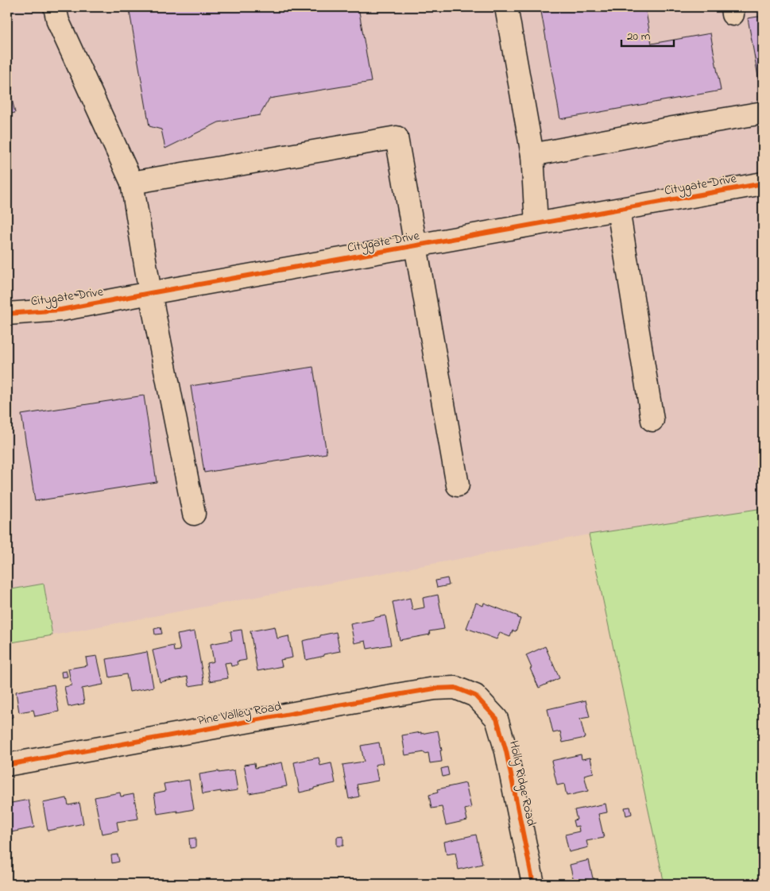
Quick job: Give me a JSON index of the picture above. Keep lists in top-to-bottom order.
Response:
{
  "streets": {
    "street": ["Citygate Drive", "Pine Valley Road", "Holly Ridge Road"]
  },
  "crossings": [
    ["Pine Valley Road", "Holly Ridge Road"]
  ],
  "scale_bar": "20 m"
}
